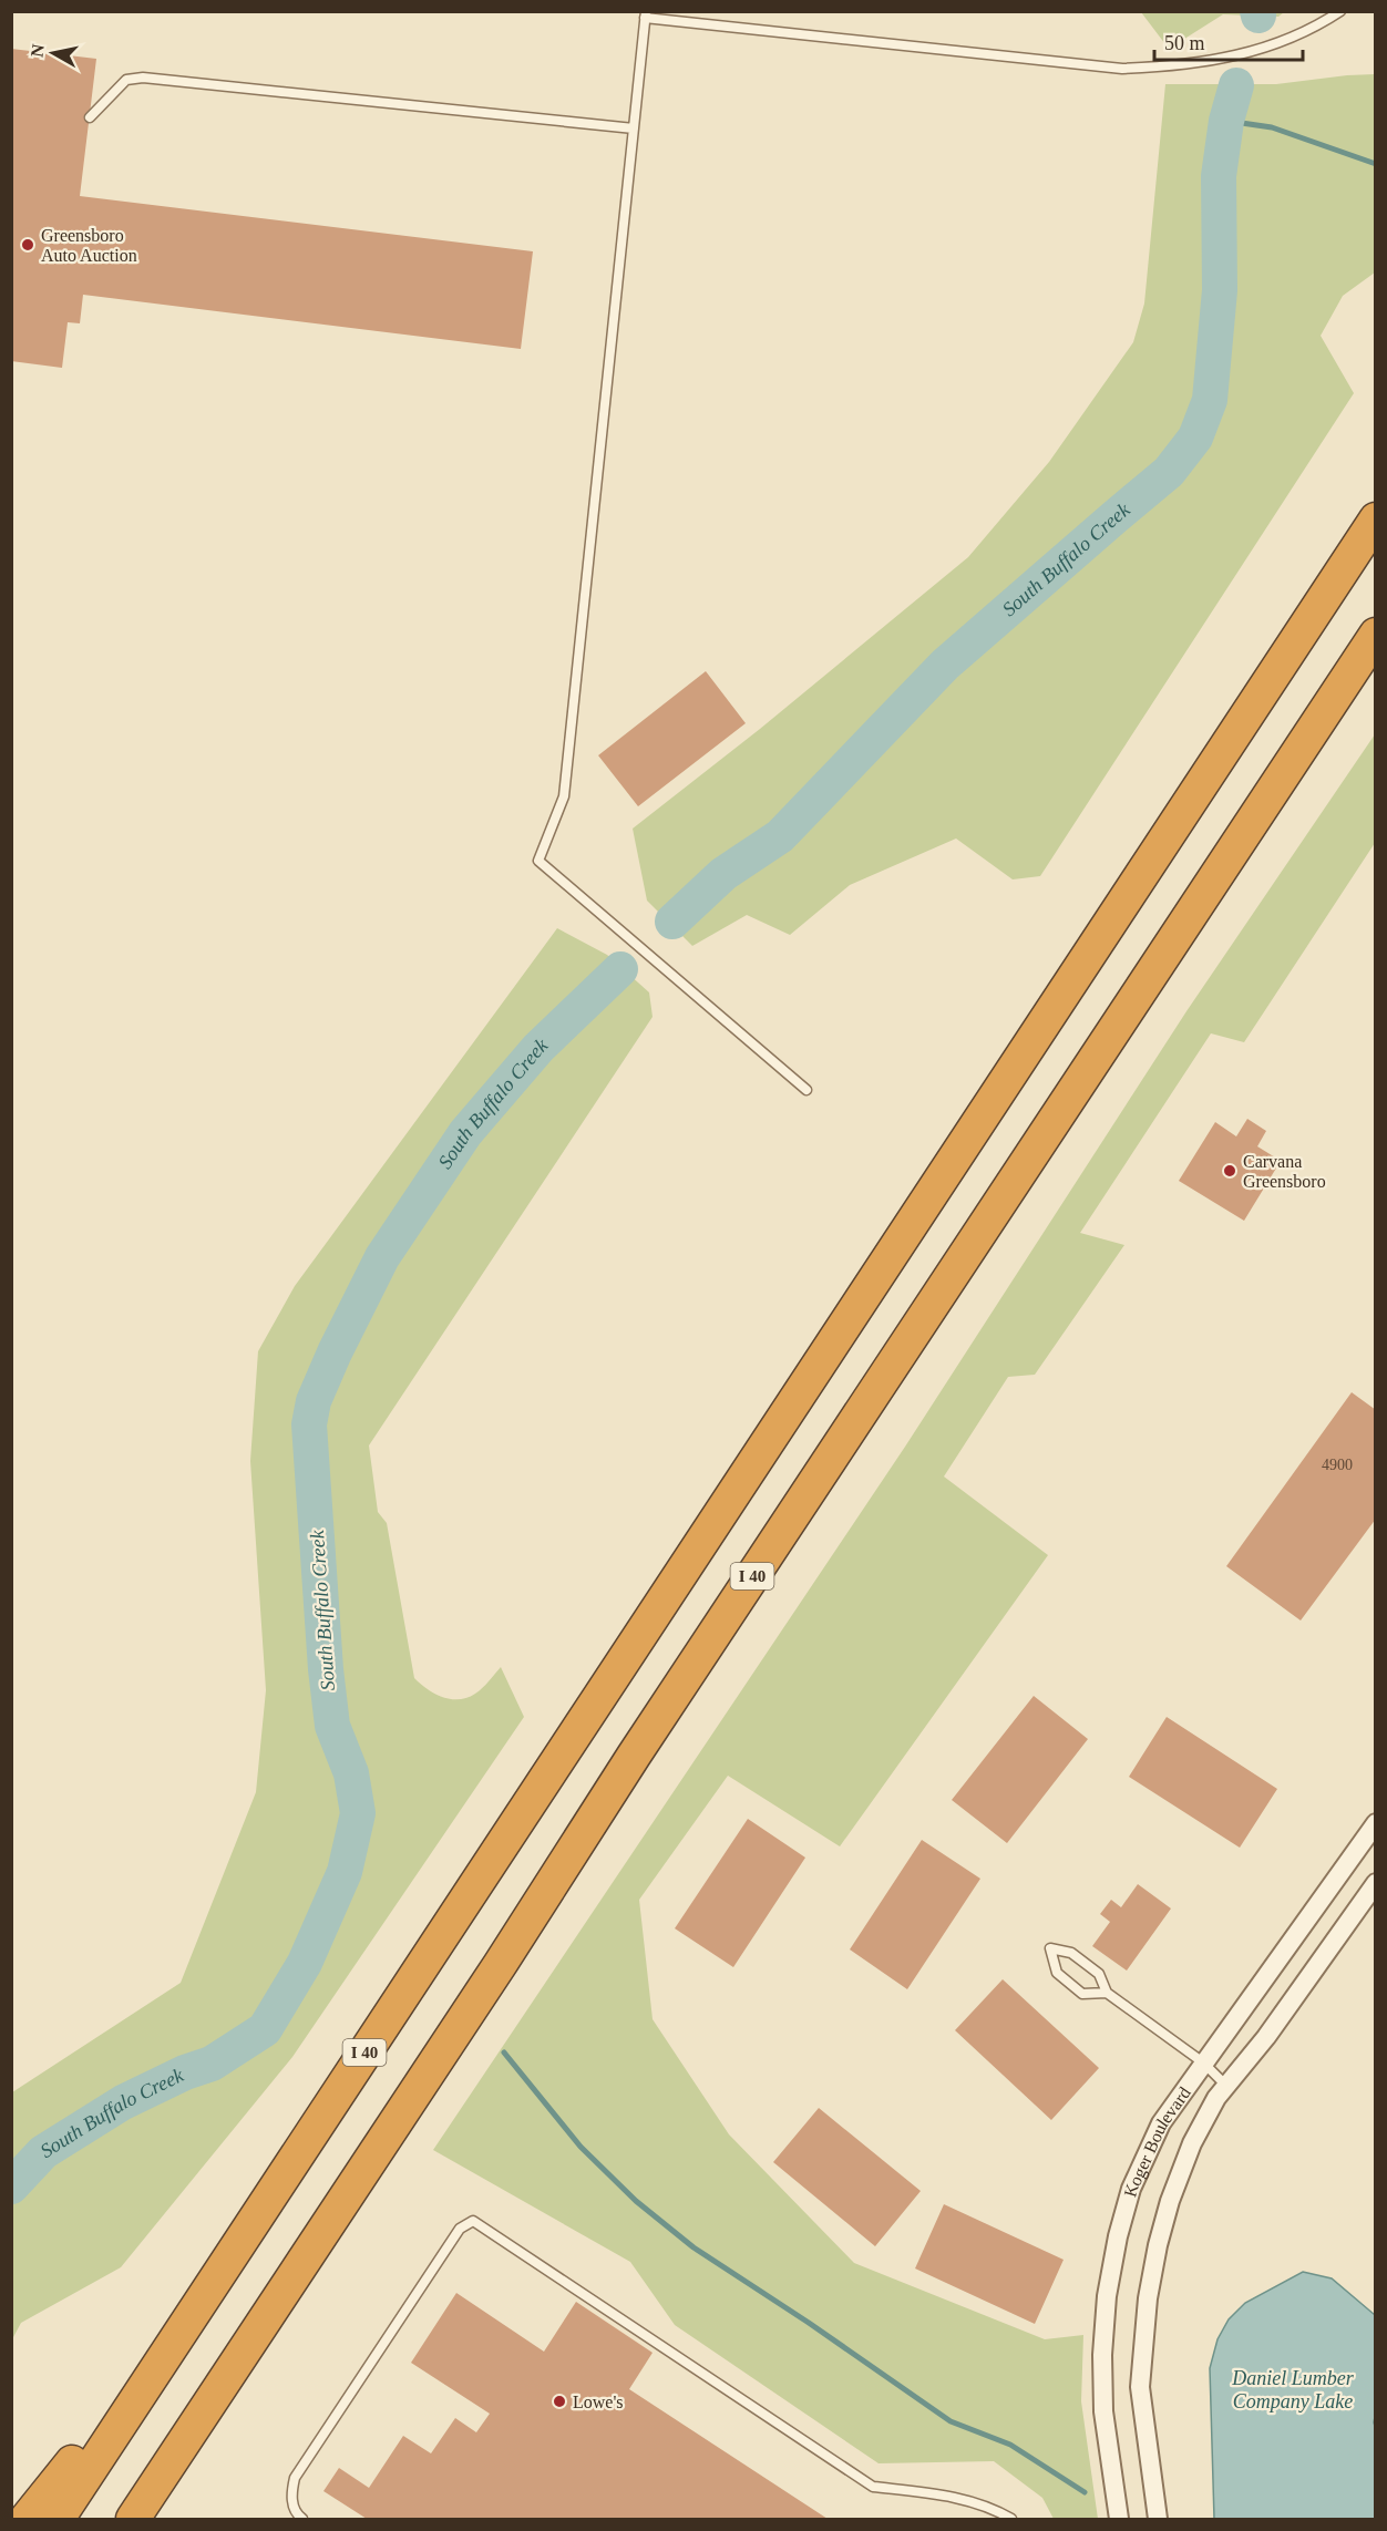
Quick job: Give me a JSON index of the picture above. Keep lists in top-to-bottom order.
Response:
{
  "streets": {
    "highway": ["I 40"],
    "street": ["Koger Boulevard"]
  },
  "water": ["South Buffalo Creek", "Daniel Lumber Company Lake"],
  "places": ["Greensboro Auto Auction", "Carvana Greensboro", "Lowe's"],
  "house_numbers": ["4900"],
  "scale_bar": "50 m",
  "north": "left"
}
